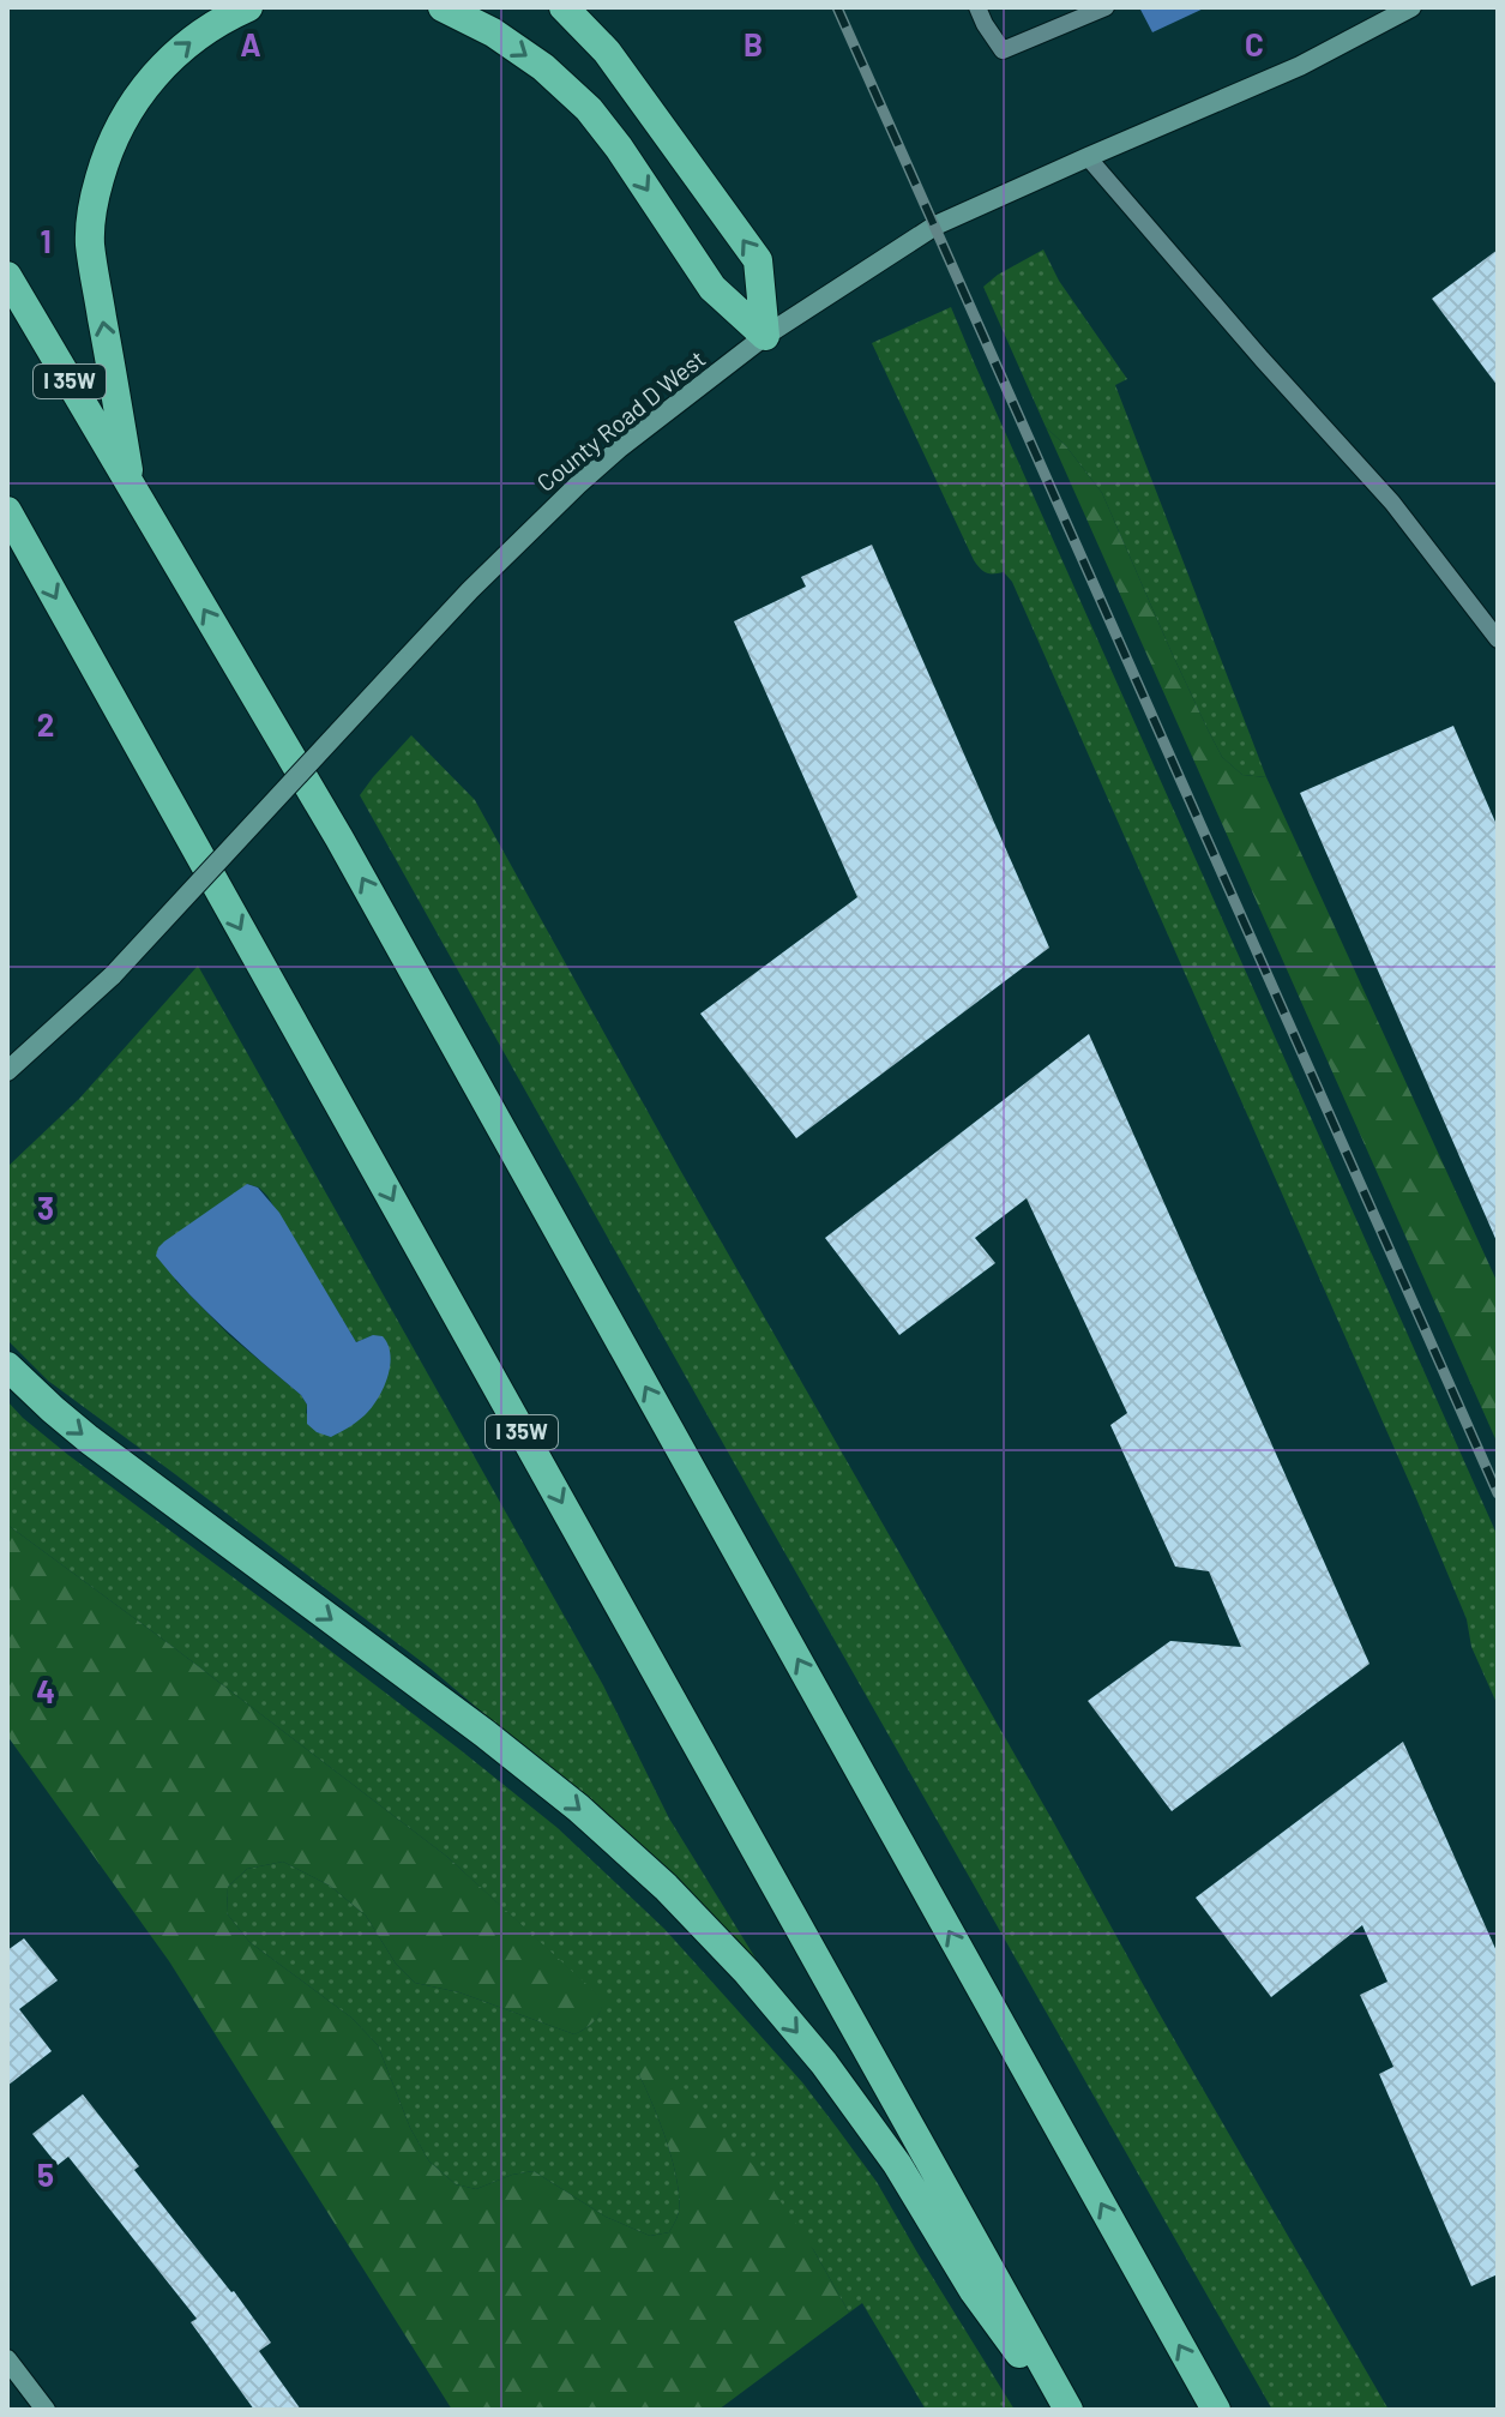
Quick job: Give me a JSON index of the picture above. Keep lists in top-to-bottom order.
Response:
{
  "streets": {
    "highway": ["I 35W"],
    "main road": ["County Road D West"]
  },
  "grid": {
    "columns": ["A", "B", "C"],
    "rows": [
      "1",
      "2",
      "3",
      "4",
      "5"
    ]
  }
}
